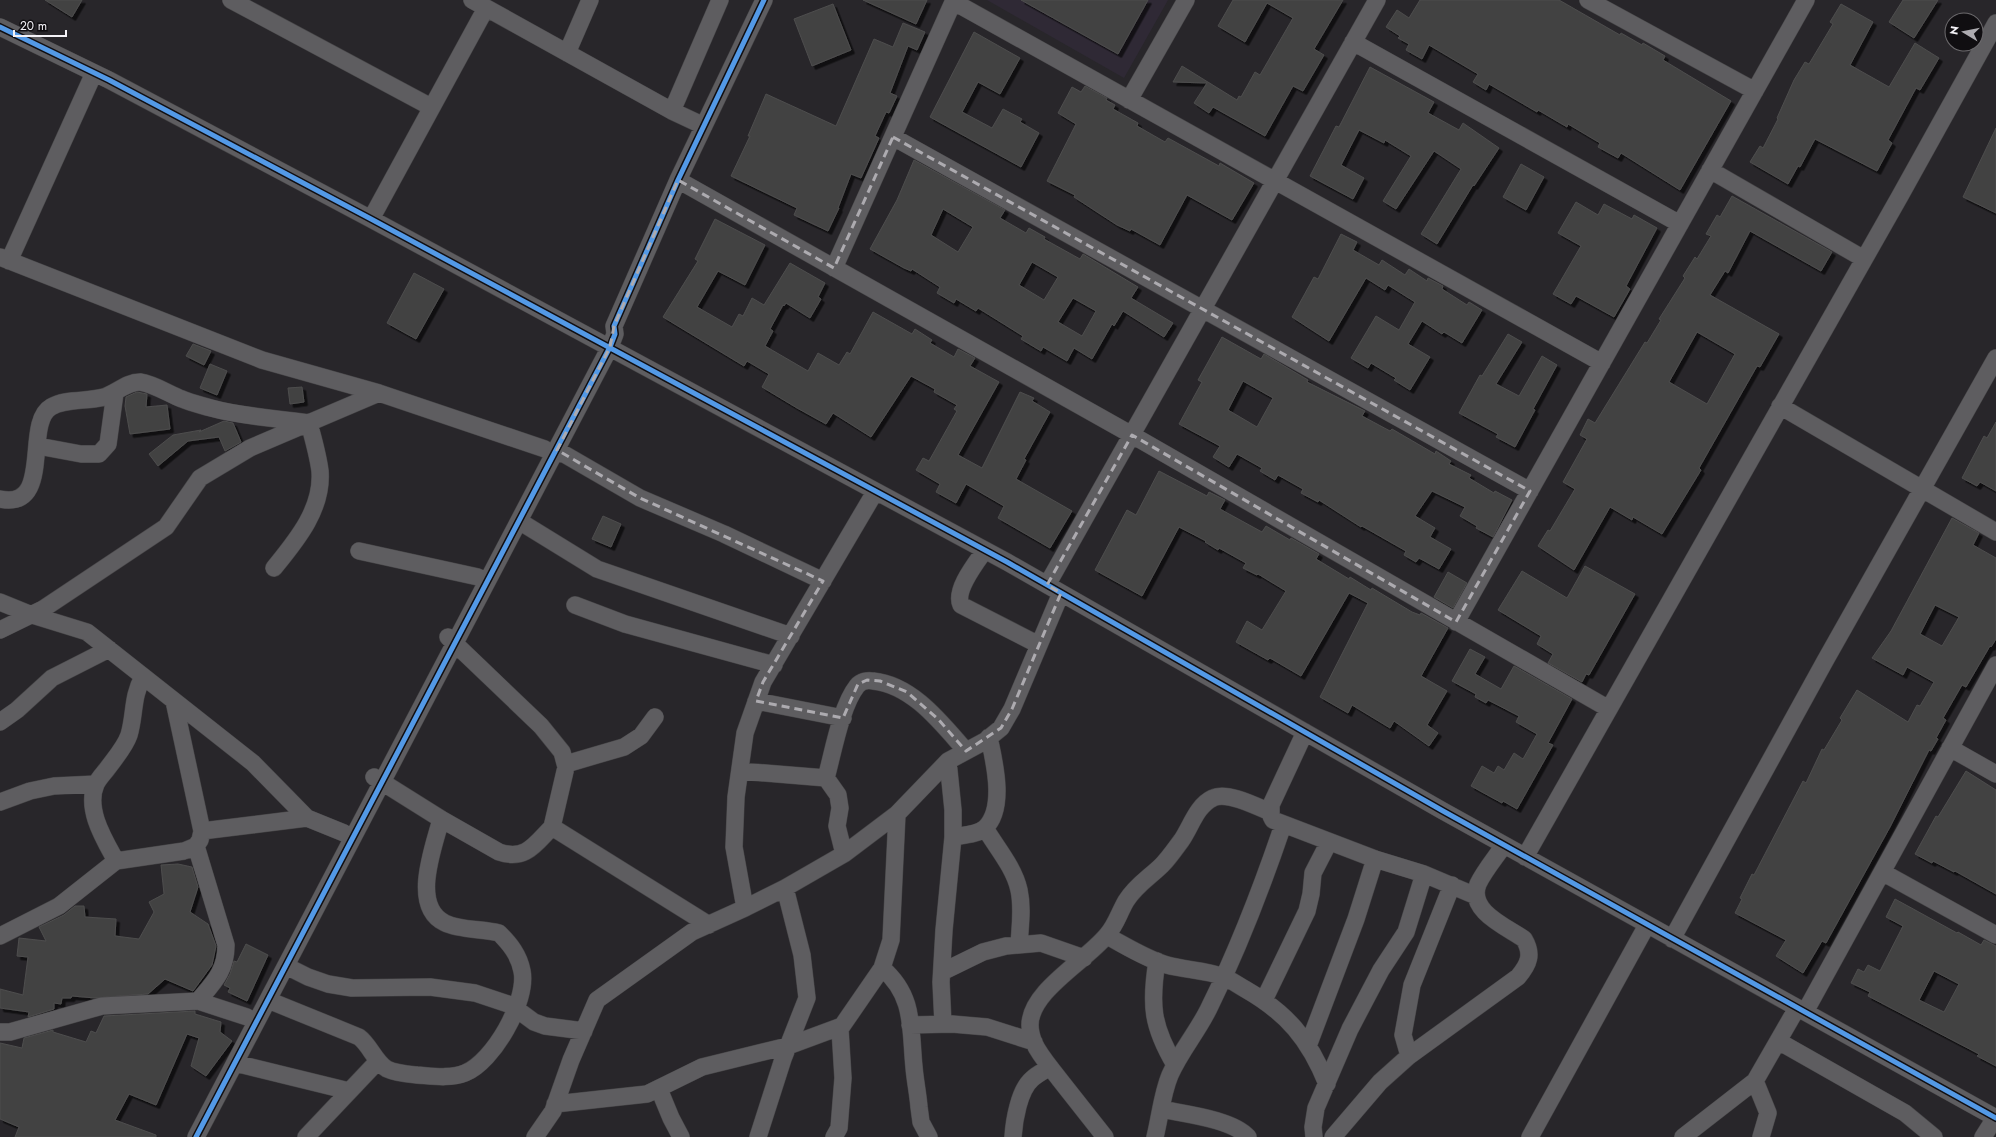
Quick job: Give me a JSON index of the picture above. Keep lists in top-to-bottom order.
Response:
{
  "scale_bar": "20 m",
  "north": "left"
}
